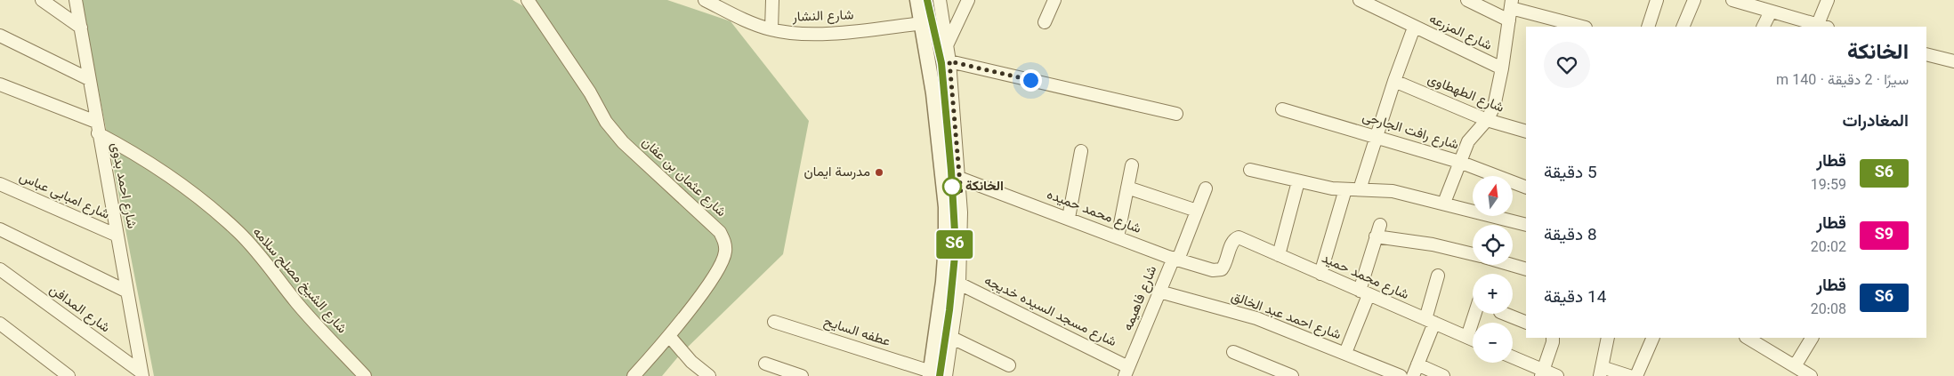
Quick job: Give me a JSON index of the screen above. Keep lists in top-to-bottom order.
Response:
{
  "streets": {
    "street": [
      "شارع النشار",
      "شارع المزرعه",
      "شارع الطهطاوى",
      "شارع رافت الجارحى",
      "شارع عثمان بن عفان",
      "شارع احمد بدوى",
      "شارع امبابى عباس",
      "شارع محمد حميده",
      "شارع محمد حميد",
      "شارع الشيخ مصلح سلامه",
      "شارع فاهيمه",
      "شارع المدافن",
      "شارع مسجد السيده خديجه",
      "شارع احمد عبد الخالق",
      "عطفه السايح"
    ]
  },
  "crossings": [
    ["شارع احمد بدوى", "شارع امبابى عباس"],
    ["شارع احمد بدوى", "شارع الشيخ مصلح سلامه"],
    ["شارع احمد بدوى", "شارع المدافن"],
    ["شارع محمد حميده", "شارع محمد حميد"],
    ["شارع محمد حميده", "شارع فاهيمه"],
    ["شارع فاهيمه", "شارع مسجد السيده خديجه"],
    ["شارع فاهيمه", "شارع احمد عبد الخالق"]
  ],
  "places": ["مدرسة ايمان", "الخانكة"],
  "north": "top",
  "page": {
    "on_map": "S6",
    "heading": [
      ["الخانكة", "سيرًا · 2 دقيقة · 140 m"],
      "المغادرات"
    ],
    "list": [
      {
        "mark": "S6",
        "name": "قطار",
        "note": "19:59",
        "value": "5 دقيقة"
      },
      {
        "mark": "S9",
        "name": "قطار",
        "note": "20:02",
        "value": "8 دقيقة"
      },
      {
        "mark": "S6",
        "name": "قطار",
        "note": "20:08",
        "value": "14 دقيقة"
      }
    ],
    "map_buttons": ["+", "−"]
  }
}
